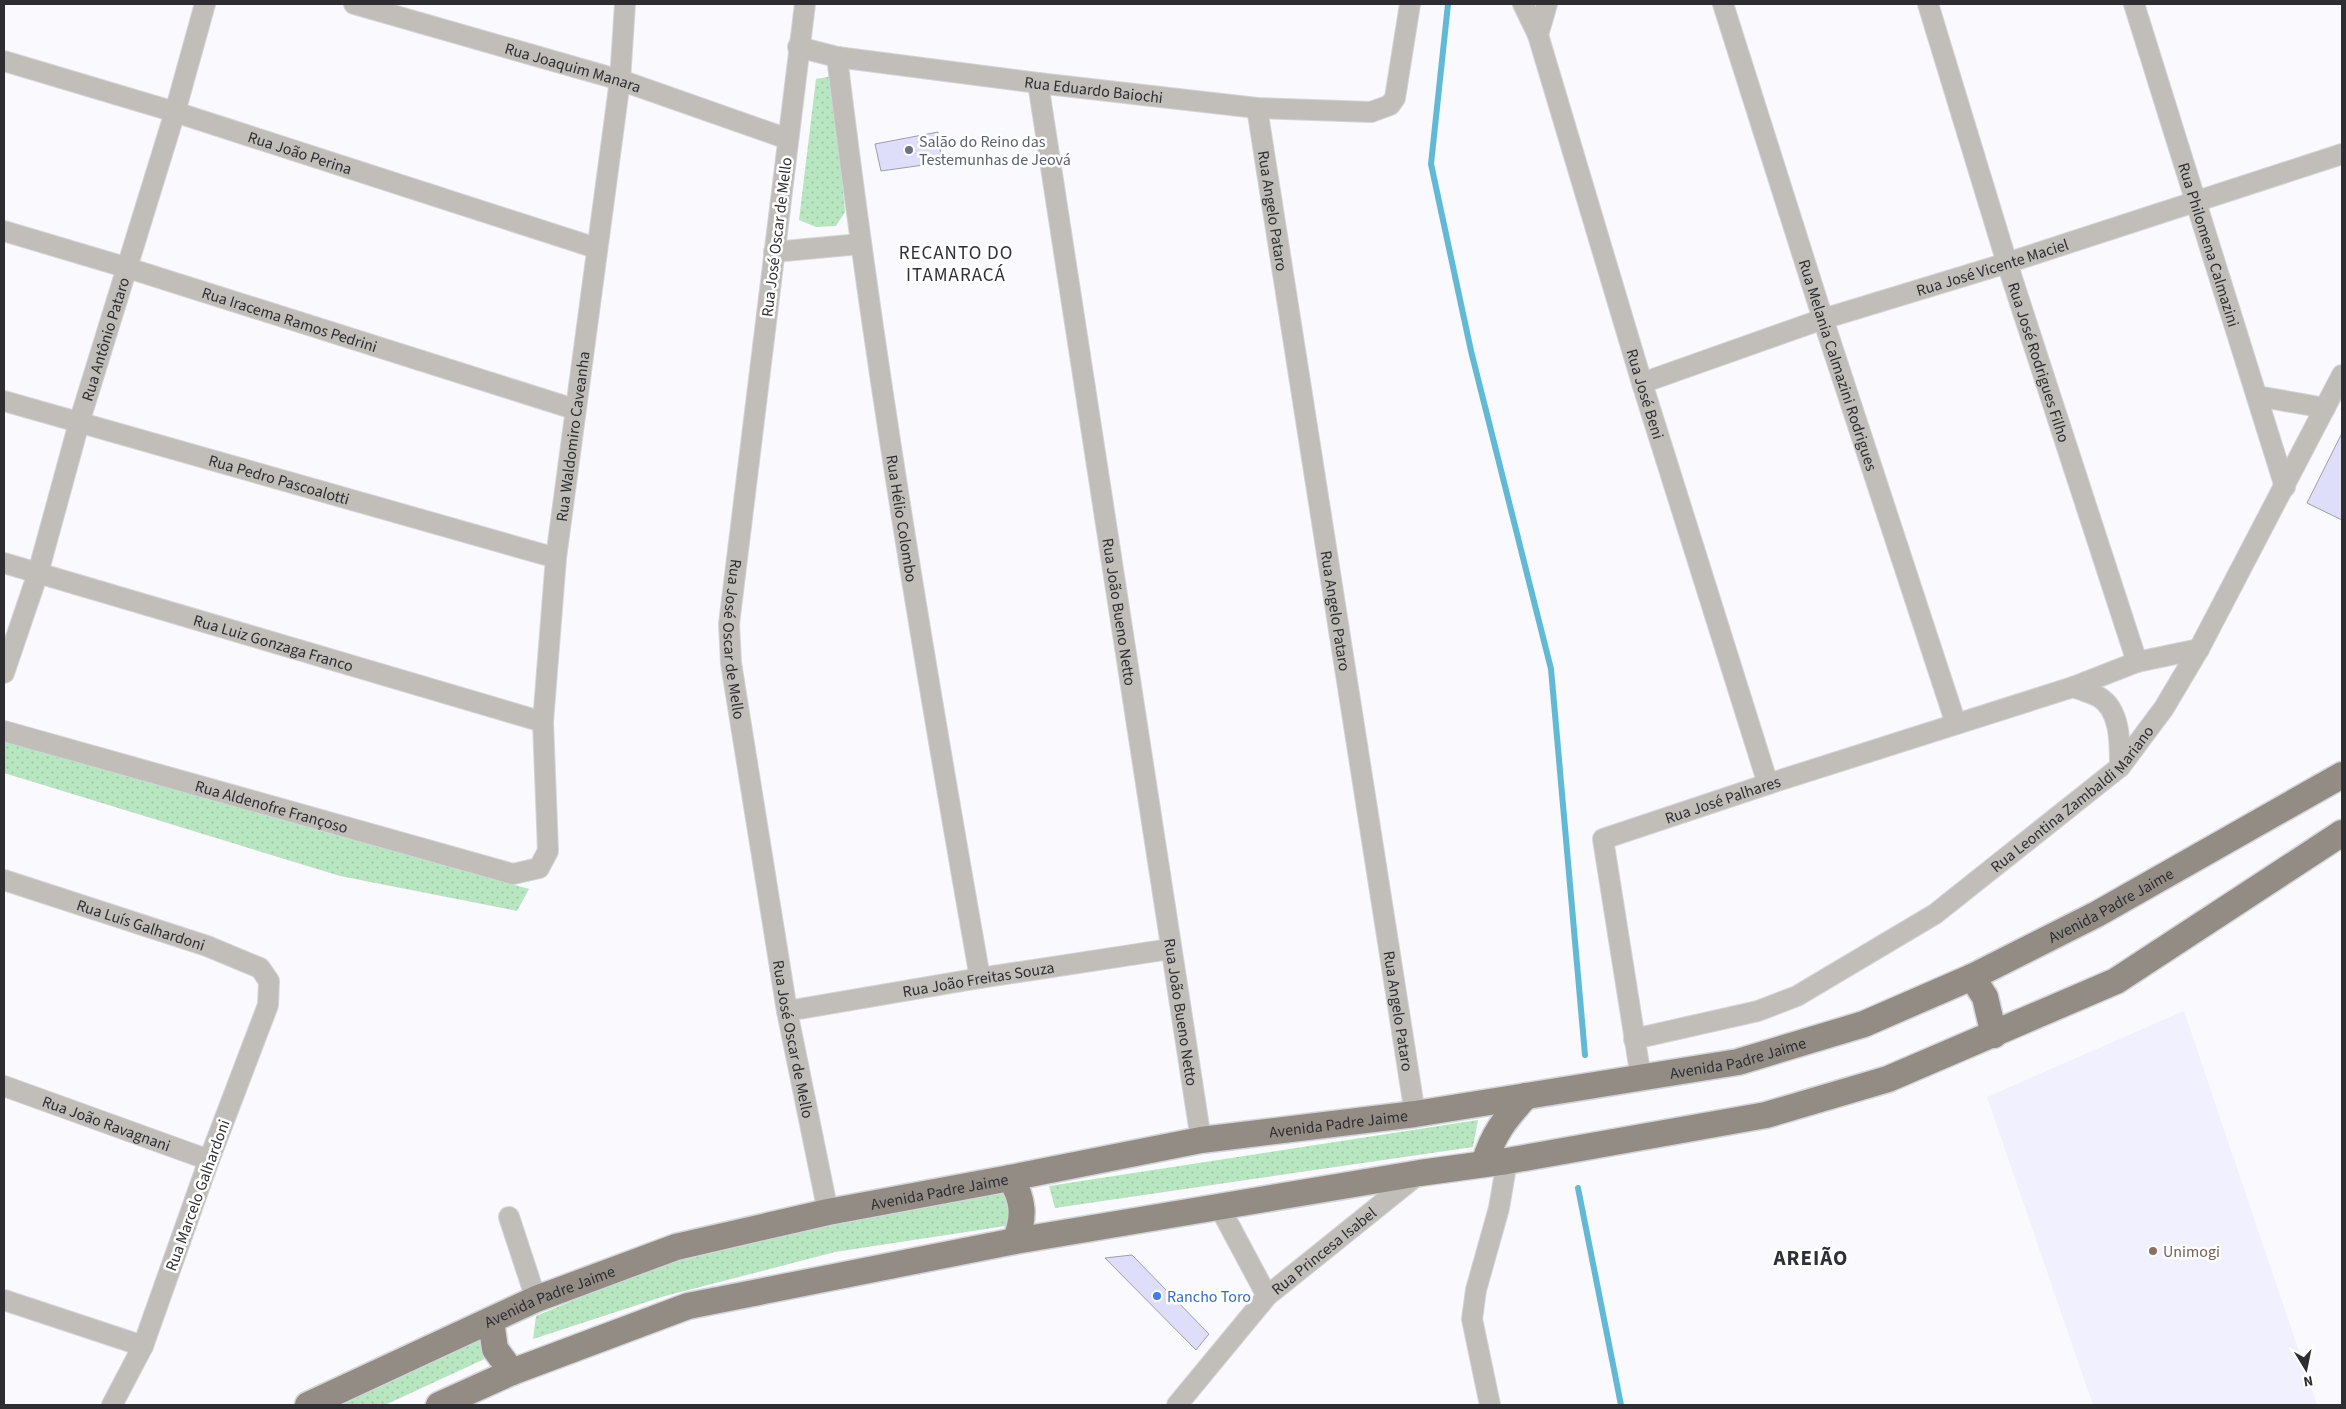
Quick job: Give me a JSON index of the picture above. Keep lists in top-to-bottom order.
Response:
{
  "streets": {
    "main road": ["Avenida Padre Jaime"],
    "street": [
      "Rua Joaquim Manara",
      "Rua Eduardo Baiochi",
      "Rua João Perina",
      "Rua Angelo Pataro",
      "Rua José Oscar de Mello",
      "Rua Philomena Calmazini",
      "Rua José Vicente Maciel",
      "Rua Iracema Ramos Pedrini",
      "Rua Antônio Pataro",
      "Rua José Rodrigues Filho",
      "Rua Melania Calmazini Rodrigues",
      "Rua José Beni",
      "Rua Waldomiro Caveanha",
      "Rua Pedro Pascoalotti",
      "Rua Hélio Colombo",
      "Rua João Bueno Netto",
      "Rua Luiz Gonzaga Franco",
      "Rua Leontina Zambaldi Mariano",
      "Rua José Palhares",
      "Rua Aldenofre Françoso",
      "Rua Luís Galhardoni",
      "Rua João Freitas Souza",
      "Rua João Ravagnani",
      "Rua Marcelo Galhardoni",
      "Rua Princesa Isabel"
    ]
  },
  "crossings": [
    ["Rua Joaquim Manara", "Rua José Oscar de Mello"],
    ["Rua Joaquim Manara", "Rua Waldomiro Caveanha"],
    ["Rua Eduardo Baiochi", "Rua Angelo Pataro"],
    ["Rua Eduardo Baiochi", "Rua José Oscar de Mello"],
    ["Rua Eduardo Baiochi", "Rua Hélio Colombo"],
    ["Rua Eduardo Baiochi", "Rua João Bueno Netto"],
    ["Rua João Perina", "Rua Antônio Pataro"],
    ["Rua João Perina", "Rua Waldomiro Caveanha"],
    ["Rua Angelo Pataro", "Avenida Padre Jaime"],
    ["Rua José Oscar de Mello", "Avenida Padre Jaime"],
    ["Rua José Oscar de Mello", "Rua João Freitas Souza"],
    ["Rua Philomena Calmazini", "Rua José Vicente Maciel"],
    ["Rua Philomena Calmazini", "Rua Leontina Zambaldi Mariano"],
    ["Rua José Vicente Maciel", "Rua José Rodrigues Filho"],
    ["Rua José Vicente Maciel", "Rua Melania Calmazini Rodrigues"],
    ["Rua José Vicente Maciel", "Rua José Beni"],
    ["Rua Iracema Ramos Pedrini", "Rua Antônio Pataro"],
    ["Rua Iracema Ramos Pedrini", "Rua Waldomiro Caveanha"],
    ["Rua Antônio Pataro", "Rua Pedro Pascoalotti"],
    ["Rua Antônio Pataro", "Rua Luiz Gonzaga Franco"],
    ["Rua José Rodrigues Filho", "Rua José Palhares"],
    ["Rua Melania Calmazini Rodrigues", "Rua José Palhares"],
    ["Rua José Beni", "Rua José Palhares"],
    ["Rua Waldomiro Caveanha", "Rua Pedro Pascoalotti"],
    ["Rua Waldomiro Caveanha", "Rua Luiz Gonzaga Franco"],
    ["Rua Waldomiro Caveanha", "Rua Aldenofre Françoso"],
    ["Rua Hélio Colombo", "Rua João Freitas Souza"],
    ["Rua João Bueno Netto", "Avenida Padre Jaime"],
    ["Rua João Bueno Netto", "Rua João Freitas Souza"],
    ["Rua Leontina Zambaldi Mariano", "Rua José Palhares"],
    ["Rua José Palhares", "Avenida Padre Jaime"],
    ["Rua Luís Galhardoni", "Rua Marcelo Galhardoni"],
    ["Rua João Ravagnani", "Rua Marcelo Galhardoni"]
  ],
  "districts": ["RECANTO DO ITAMARACÁ", "AREIÃO"],
  "places": ["Salão do Reino das Testemunhas de Jeová", "Unimogi", "Rancho Toro"],
  "north": "bottom"
}
